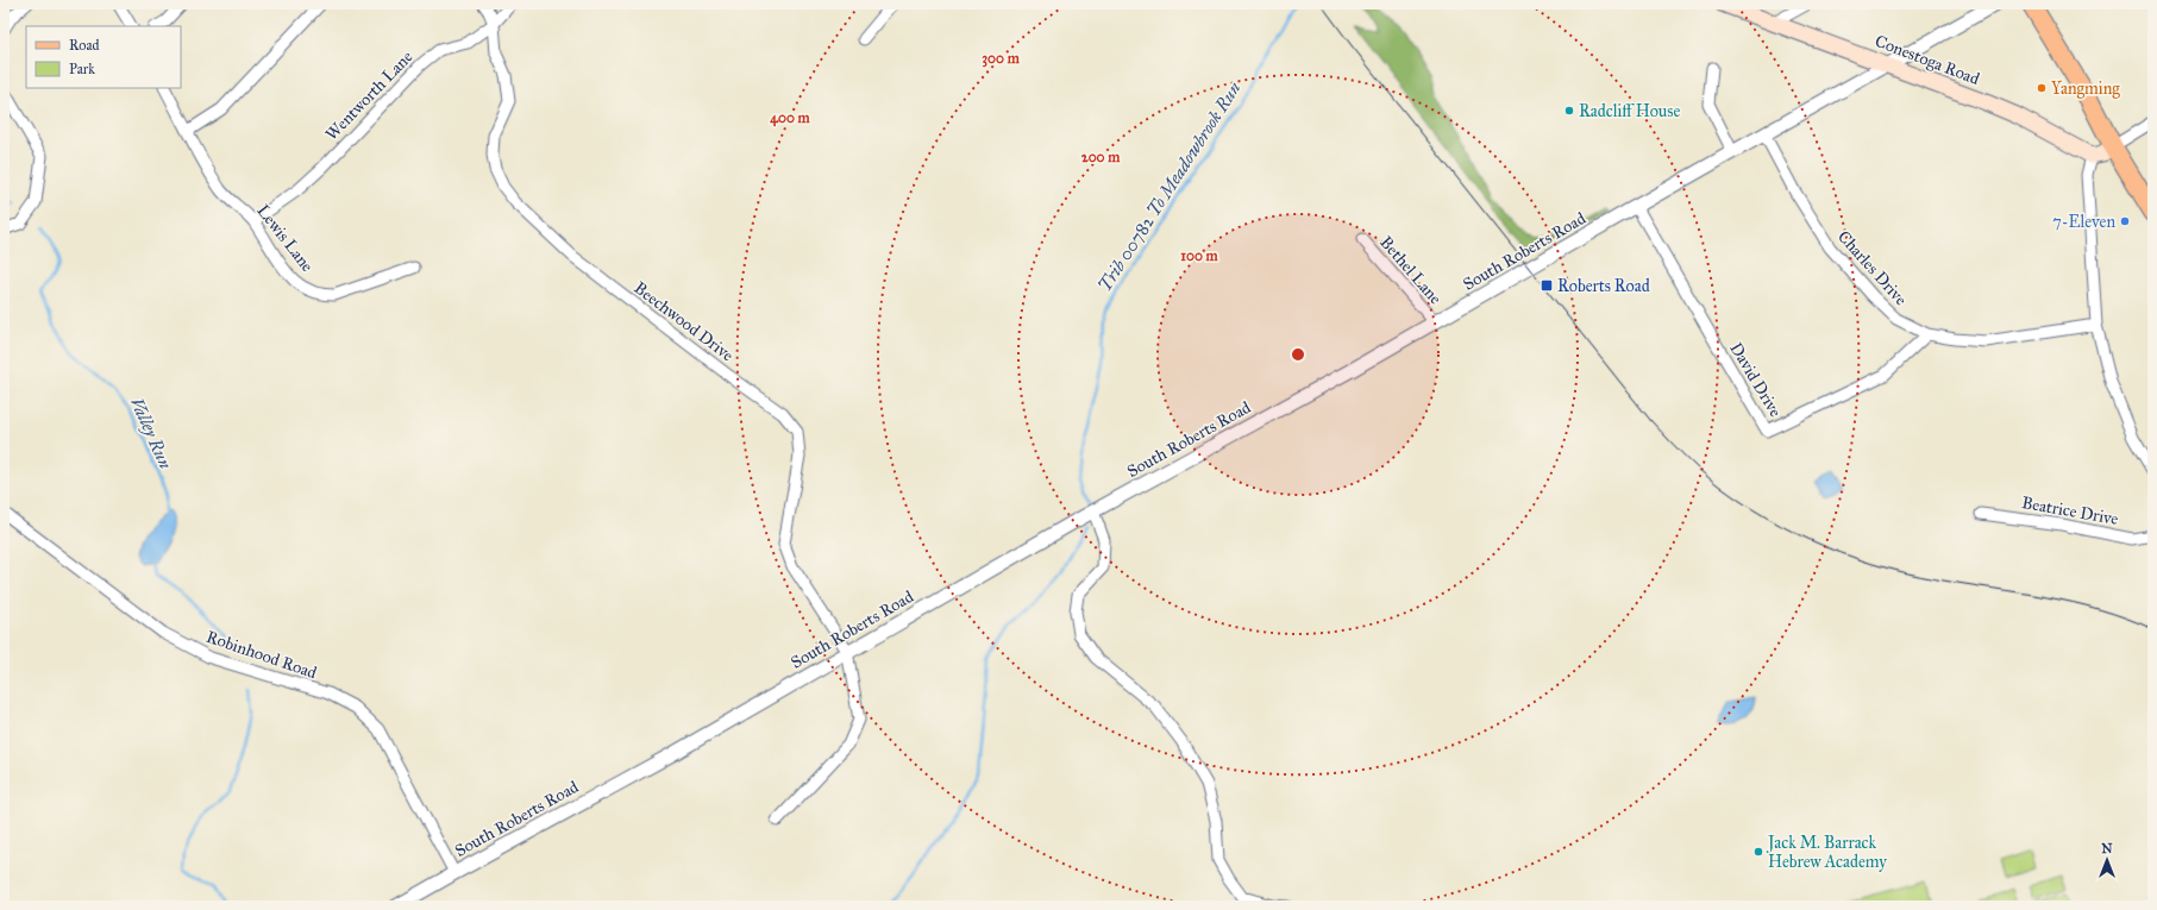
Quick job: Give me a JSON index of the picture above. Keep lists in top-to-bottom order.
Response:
{
  "streets": {
    "main road": ["Conestoga Road"],
    "street": [
      "Wentworth Lane",
      "Lewis Lane",
      "South Roberts Road",
      "Charles Drive",
      "Bethel Lane",
      "Beechwood Drive",
      "David Drive",
      "Beatrice Drive",
      "Robinhood Road"
    ]
  },
  "crossings": [
    ["Conestoga Road", "South Roberts Road"],
    ["Wentworth Lane", "Lewis Lane"],
    ["Wentworth Lane", "Beechwood Drive"],
    ["South Roberts Road", "Charles Drive"],
    ["South Roberts Road", "Bethel Lane"],
    ["South Roberts Road", "Beechwood Drive"],
    ["South Roberts Road", "David Drive"],
    ["South Roberts Road", "Robinhood Road"],
    ["Charles Drive", "David Drive"]
  ],
  "water": ["Trib 00782 To Meadowbrook Run", "Valley Run"],
  "places": {
    "other": [
      "Yangming",
      "Radcliff House",
      "7-Eleven",
      "Jack M. Barrack Hebrew Academy"
    ],
    "transit": ["Roberts Road"]
  },
  "legend": ["Road", "Park"],
  "north": "top",
  "rings": [
    "300 m",
    "400 m",
    "200 m",
    "100 m"
  ]
}
